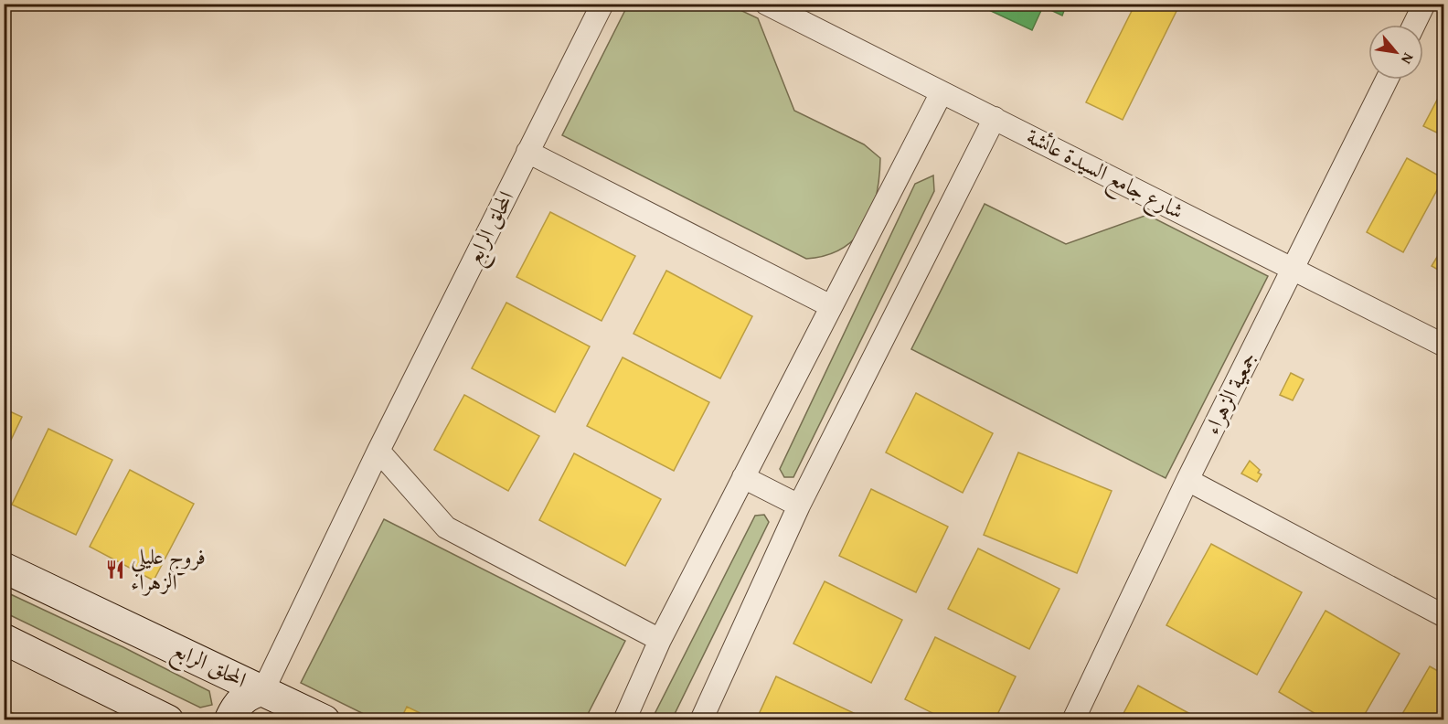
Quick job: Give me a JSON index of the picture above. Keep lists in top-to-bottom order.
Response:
{
  "streets": {
    "street": ["شارع جامع السيدة عائشة", "المحلق الرابع", "جمعية الزهراء"]
  },
  "crossings": [
    ["شارع جامع السيدة عائشة", "جمعية الزهراء"]
  ],
  "places": {
    "restaurant": ["فروج عليلي الزهراء"]
  },
  "north": "bottom right"
}
